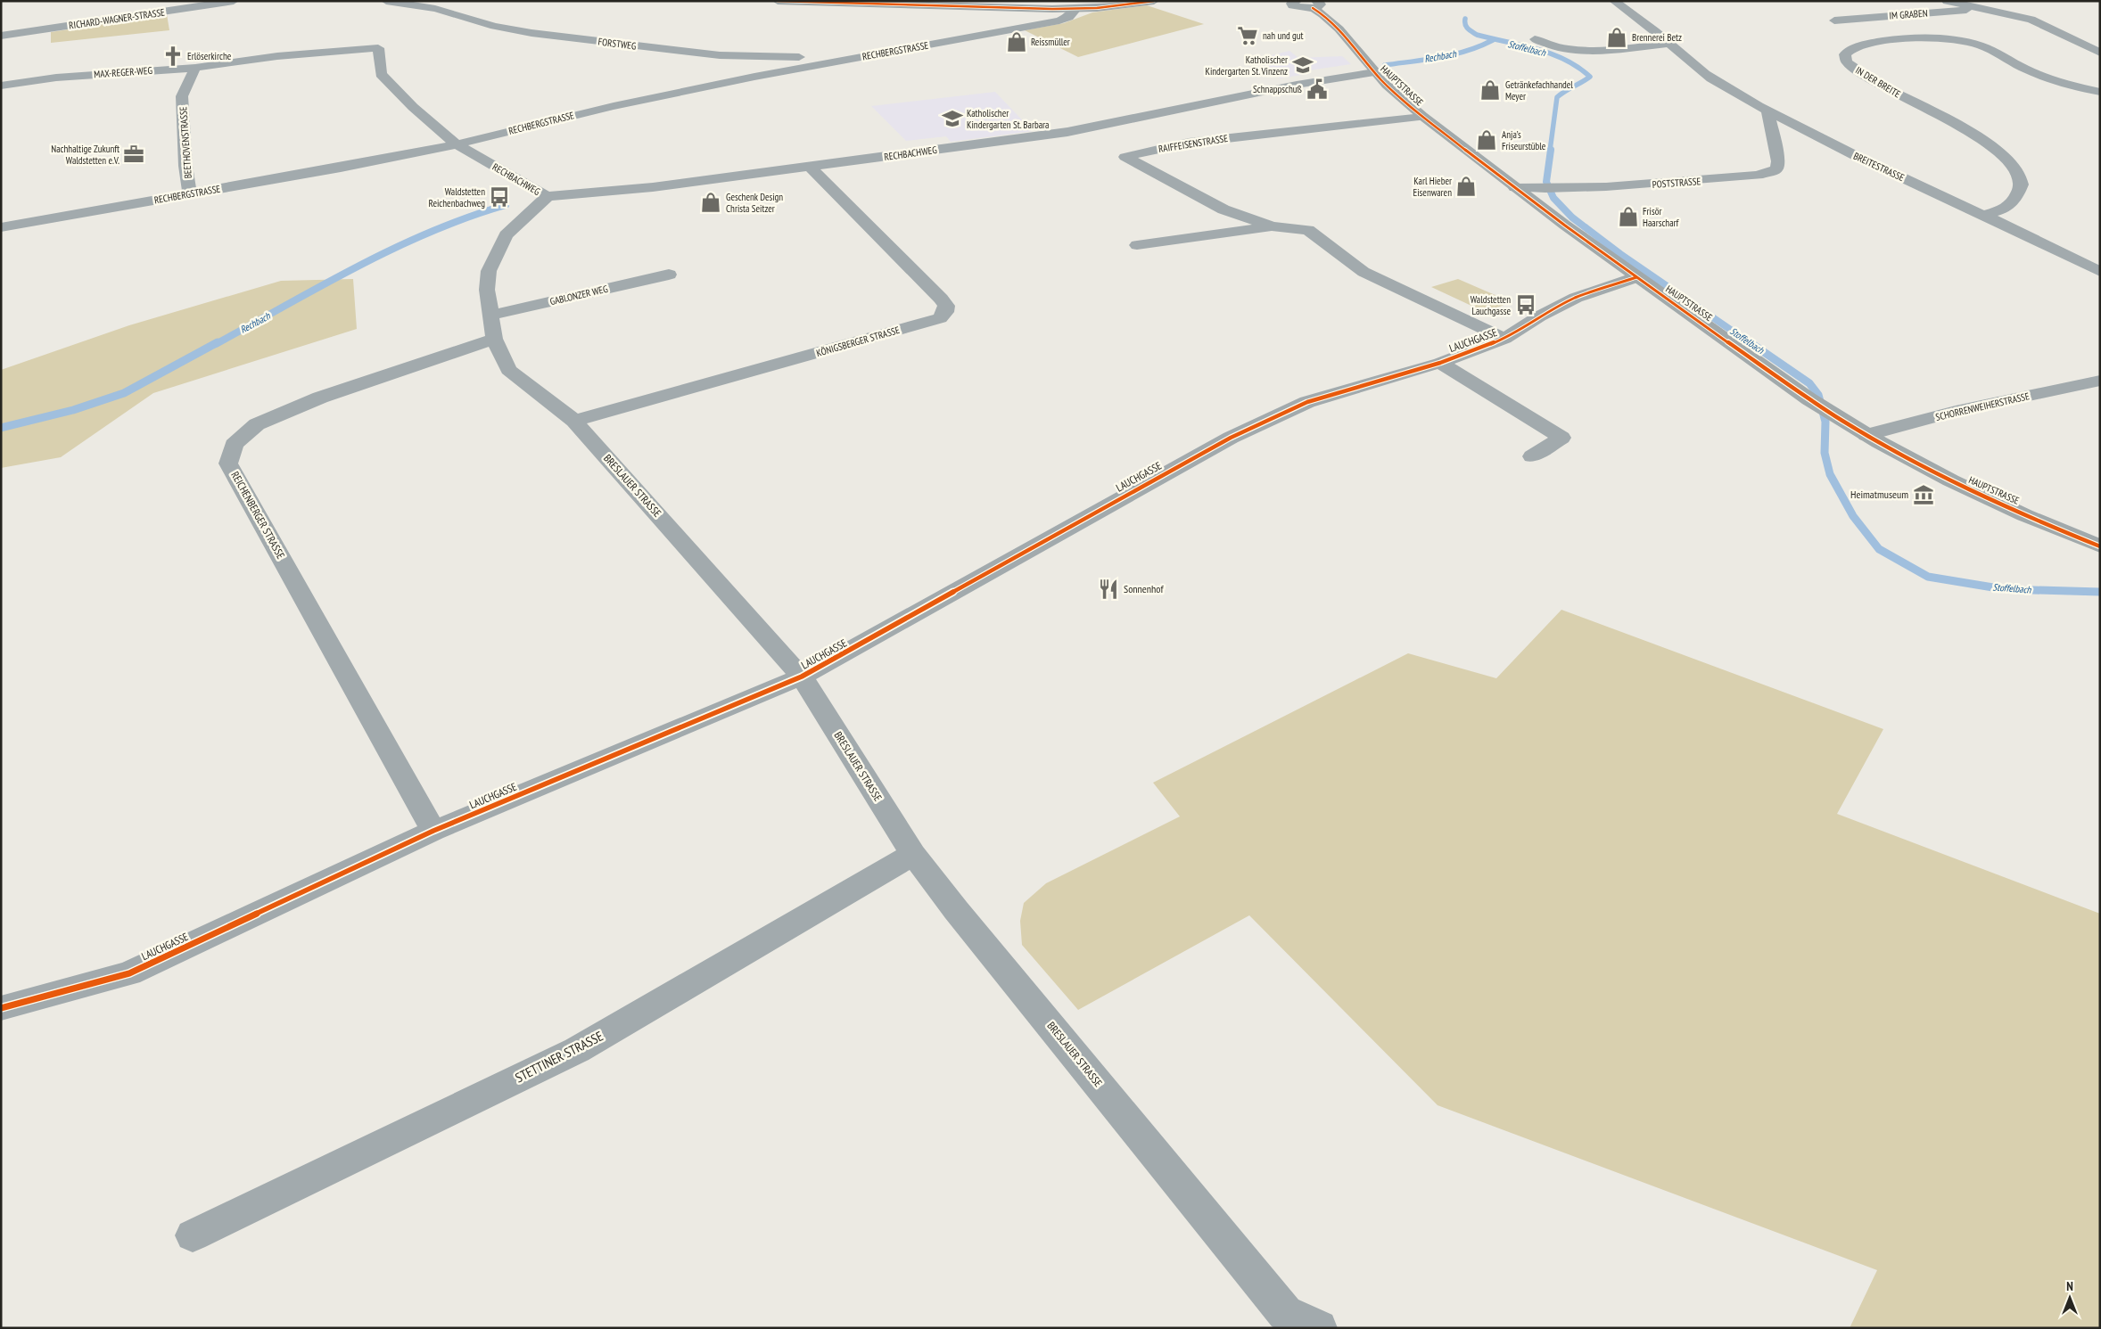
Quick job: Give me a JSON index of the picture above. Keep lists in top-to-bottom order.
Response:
{
  "streets": {
    "street": [
      "IM GRABEN",
      "RICHARD-WAGNER-STRASSE",
      "FORSTWEG",
      "RECHBERGSTRASSE",
      "MAX-REGER-WEG",
      "IN DER BREITE",
      "HAUPTSTRASSE",
      "BEETHOVENSTRASSE",
      "RAIFFEISENSTRASSE",
      "RECHBACHWEG",
      "BREITESTRASSE",
      "POSTSTRASSE",
      "GABLONZER WEG",
      "LAUCHGASSE",
      "KÖNIGSBERGER STRASSE",
      "SCHORRENWEIHERSTRASSE",
      "BRESLAUER STRASSE",
      "REICHENBERGER STRASSE",
      "STETTINER STRASSE"
    ]
  },
  "crossings": [
    ["FORSTWEG", "RECHBERGSTRASSE"],
    ["RECHBERGSTRASSE", "BEETHOVENSTRASSE"],
    ["RECHBERGSTRASSE", "RECHBACHWEG"],
    ["MAX-REGER-WEG", "BEETHOVENSTRASSE"],
    ["MAX-REGER-WEG", "RECHBACHWEG"],
    ["IN DER BREITE", "BREITESTRASSE"],
    ["HAUPTSTRASSE", "RAIFFEISENSTRASSE"],
    ["HAUPTSTRASSE", "RECHBACHWEG"],
    ["HAUPTSTRASSE", "POSTSTRASSE"],
    ["HAUPTSTRASSE", "LAUCHGASSE"],
    ["HAUPTSTRASSE", "SCHORRENWEIHERSTRASSE"],
    ["RAIFFEISENSTRASSE", "LAUCHGASSE"],
    ["RECHBACHWEG", "KÖNIGSBERGER STRASSE"],
    ["RECHBACHWEG", "BRESLAUER STRASSE"],
    ["BREITESTRASSE", "POSTSTRASSE"],
    ["GABLONZER WEG", "BRESLAUER STRASSE"],
    ["GABLONZER WEG", "REICHENBERGER STRASSE"],
    ["LAUCHGASSE", "BRESLAUER STRASSE"],
    ["LAUCHGASSE", "REICHENBERGER STRASSE"],
    ["KÖNIGSBERGER STRASSE", "BRESLAUER STRASSE"],
    ["BRESLAUER STRASSE", "REICHENBERGER STRASSE"],
    ["BRESLAUER STRASSE", "STETTINER STRASSE"]
  ],
  "water": ["Stoffelbach", "Rechbach"],
  "places": {
    "supermarket": ["nah und gut"],
    "shop": [
      "Brennerei Betz",
      "Reissmüller",
      "Getränkefachhandel Meyer",
      "Anja’s Friseurstüble",
      "Karl Hieber Eisenwaren",
      "Geschenk Design Christa Seitzer",
      "Frisör Haarscharf"
    ],
    "church": ["Erlöserkirche"],
    "school or university": ["Katholischer Kindergarten St. Vinzenz", "Katholischer Kindergarten St. Barbara"],
    "public building": ["Schnappschuß"],
    "office": ["Nachhaltige Zukunft Waldstetten e.V."],
    "bus stop": ["Waldstetten Reichenbachweg", "Waldstetten Lauchgasse"],
    "museum": ["Heimatmuseum"],
    "restaurant": ["Sonnenhof"]
  },
  "north": "top"
}
